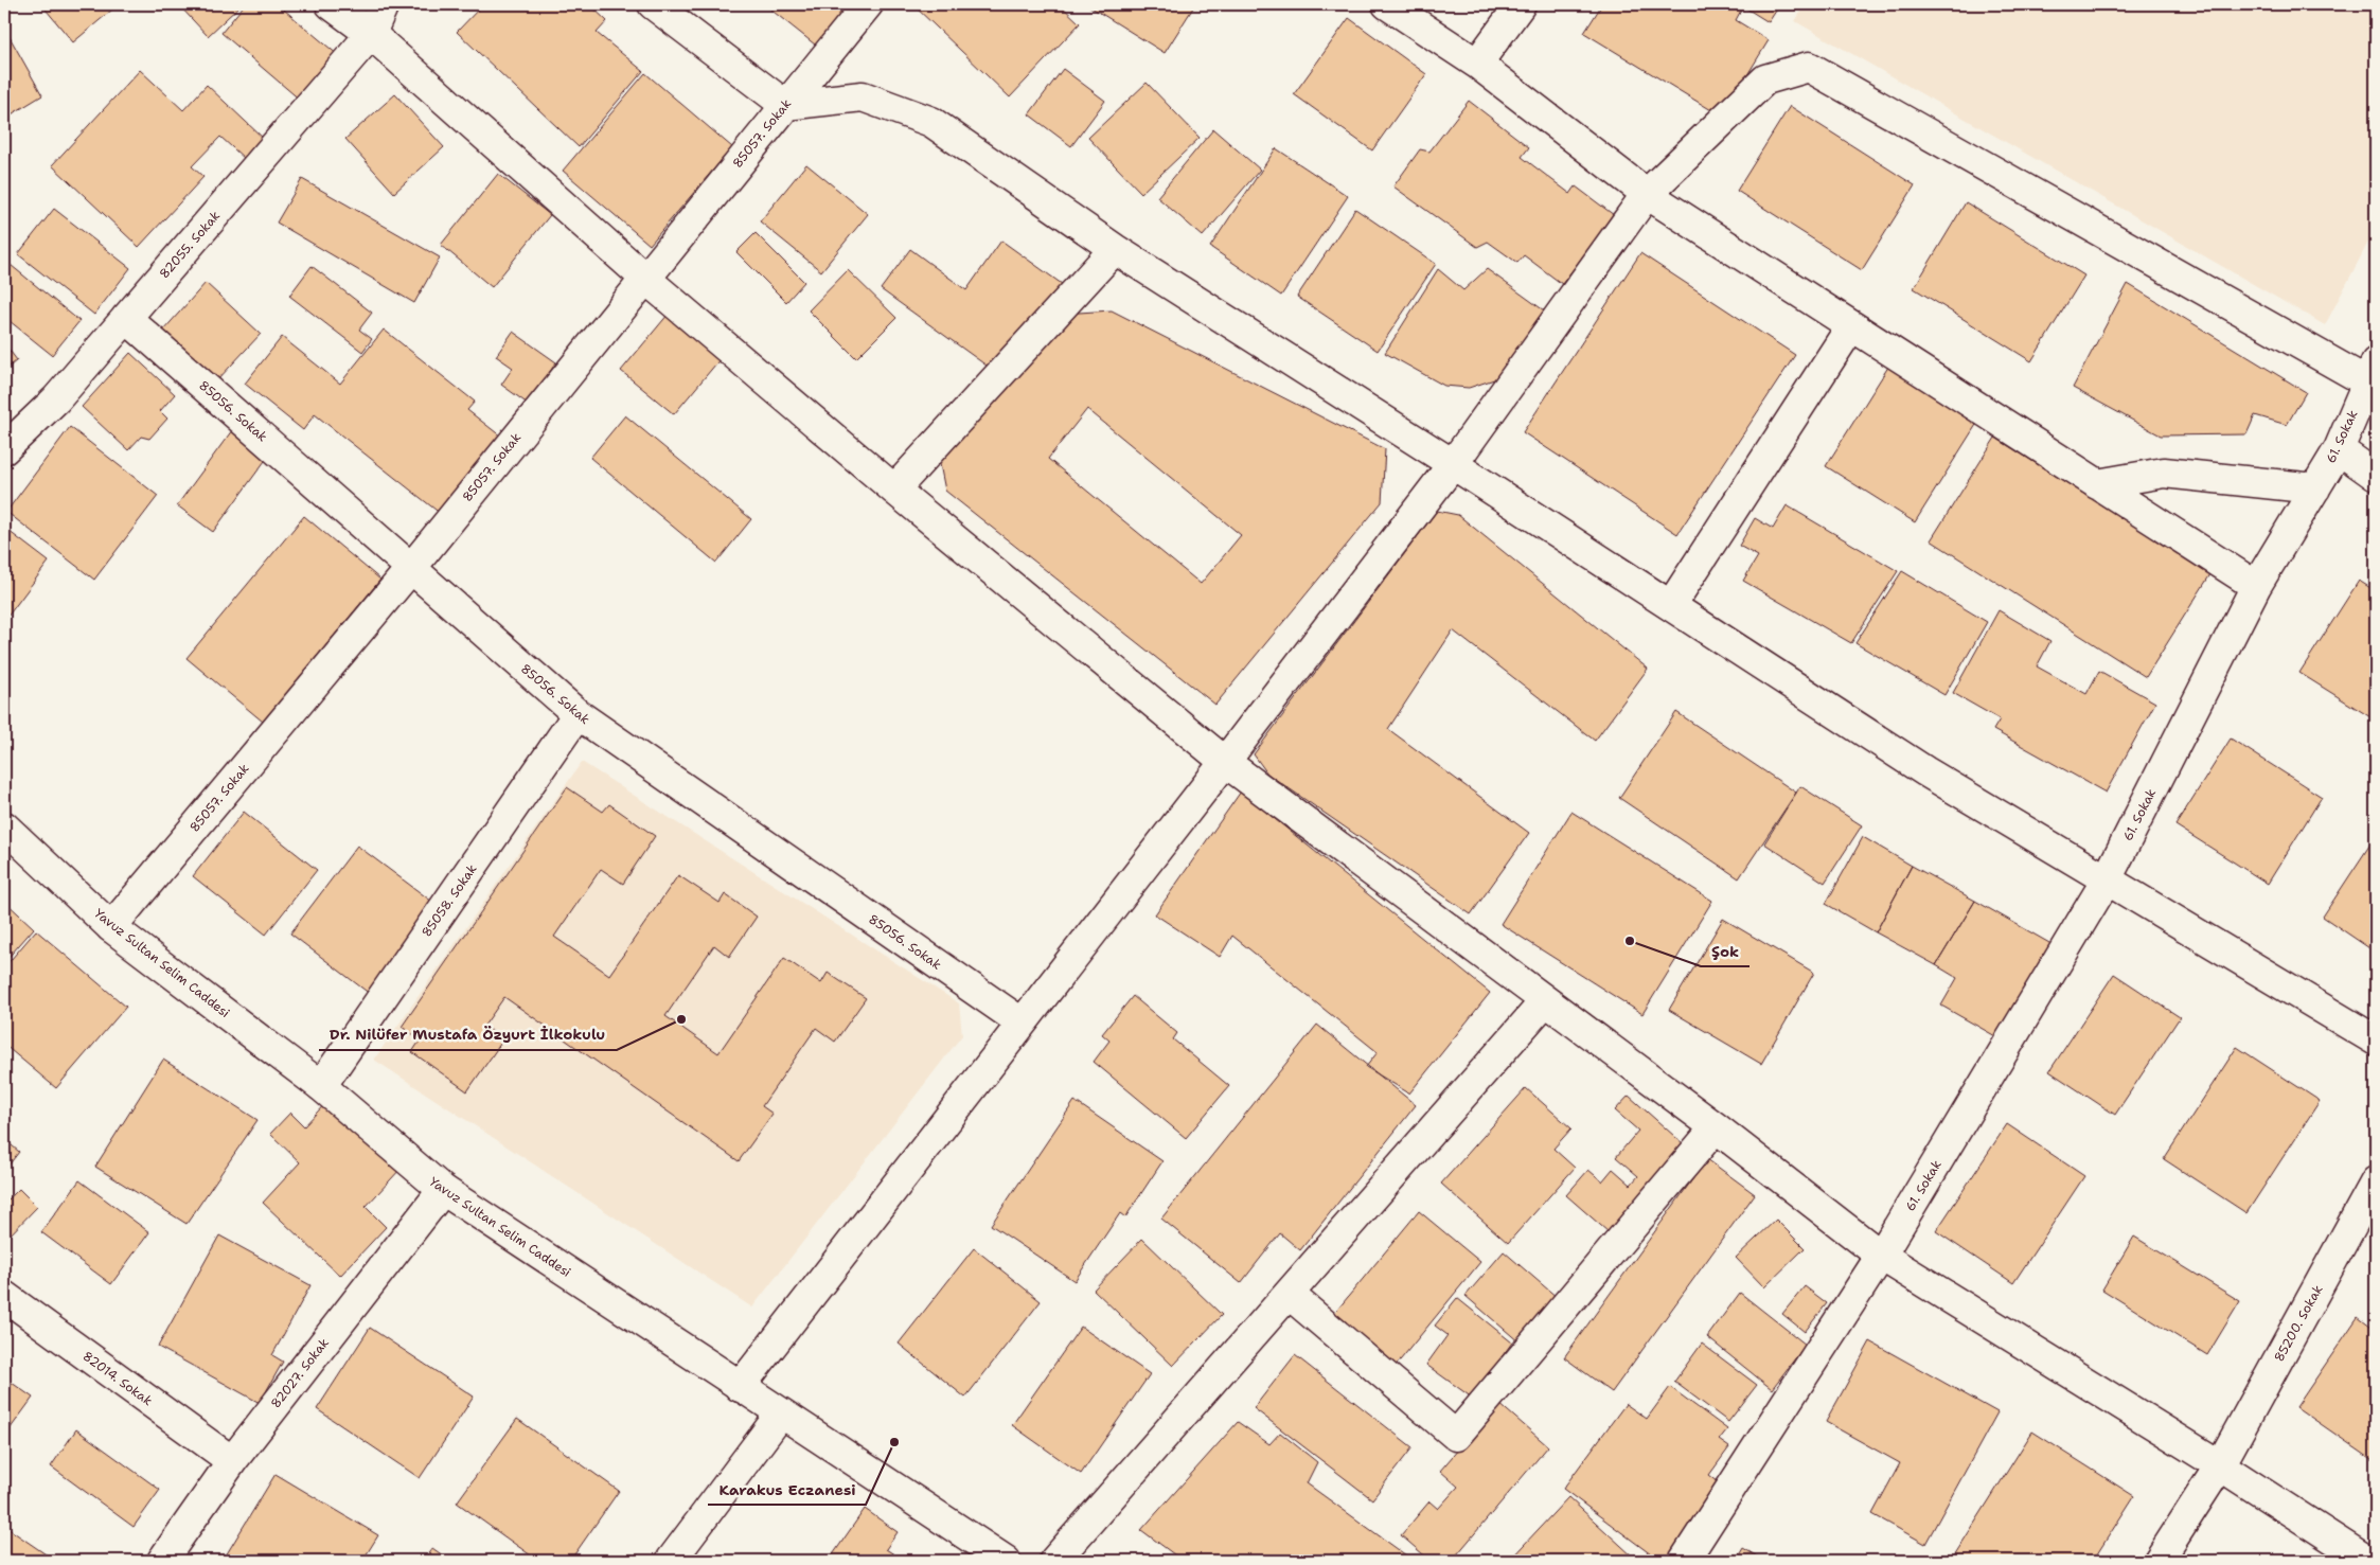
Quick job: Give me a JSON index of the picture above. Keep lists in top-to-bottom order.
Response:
{
  "streets": {
    "street": [
      "85057. Sokak",
      "82055. Sokak",
      "85056. Sokak",
      "61. Sokak",
      "85058. Sokak",
      "Yavuz Sultan Selim Caddesi",
      "85200. Sokak",
      "82027. Sokak",
      "82014. Sokak"
    ]
  },
  "crossings": [
    ["85057. Sokak", "85056. Sokak"],
    ["85057. Sokak", "Yavuz Sultan Selim Caddesi"],
    ["82055. Sokak", "85056. Sokak"],
    ["85056. Sokak", "85058. Sokak"],
    ["85058. Sokak", "Yavuz Sultan Selim Caddesi"],
    ["Yavuz Sultan Selim Caddesi", "82027. Sokak"],
    ["82027. Sokak", "82014. Sokak"]
  ],
  "places": ["Şok", "Dr. Nilüfer Mustafa Özyurt İlkokulu", "Karakus Eczanesi"]
}
